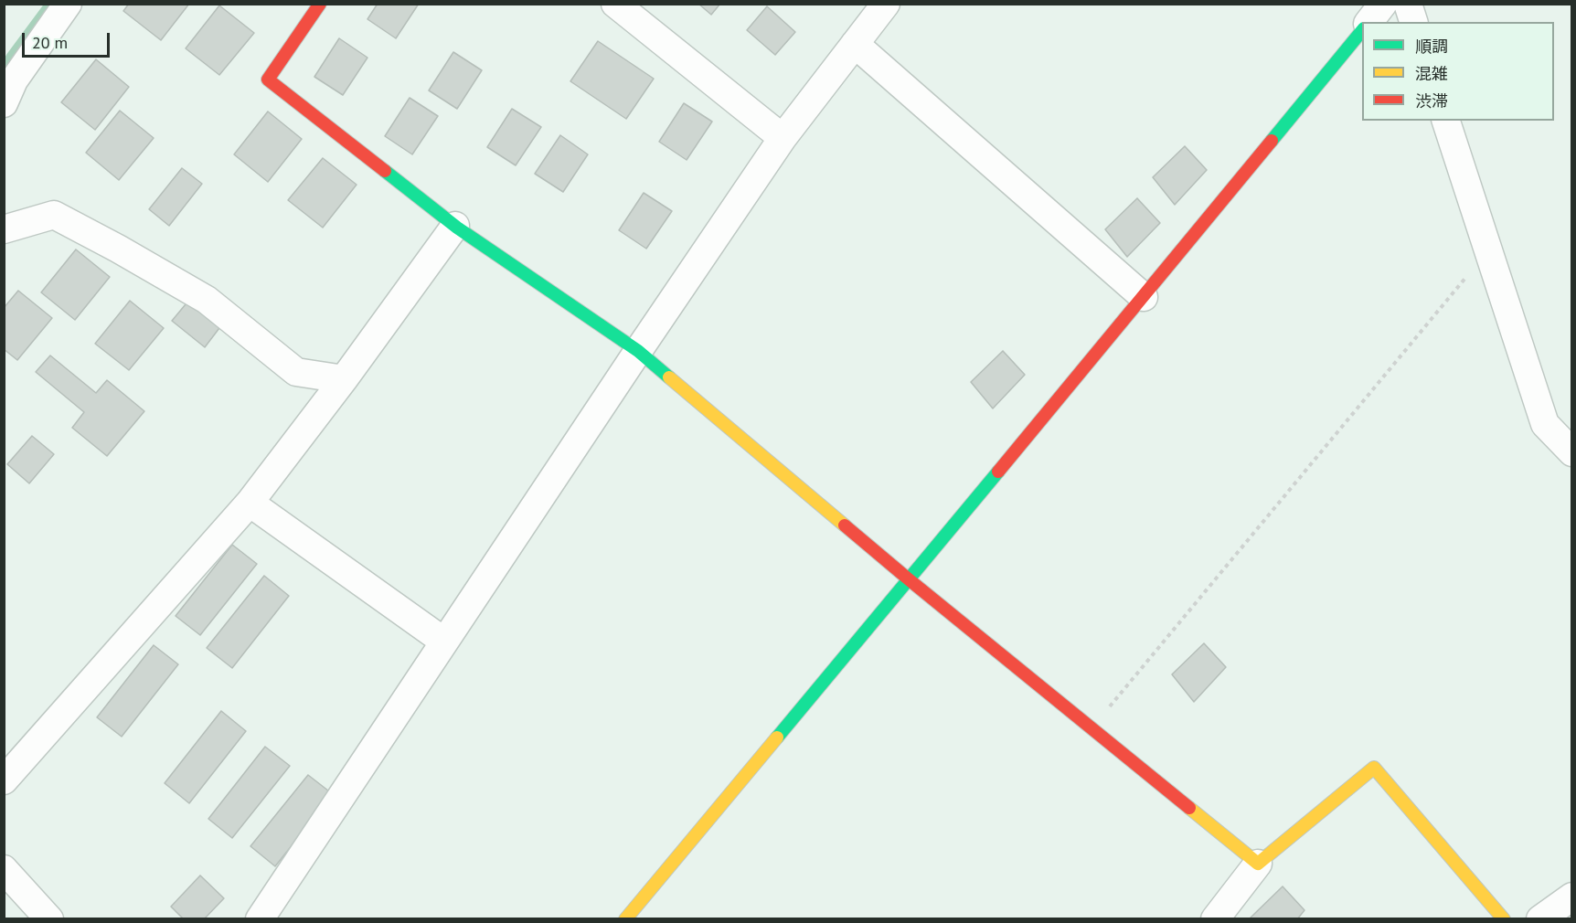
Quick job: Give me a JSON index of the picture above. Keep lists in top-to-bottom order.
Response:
{
  "legend": ["順調", "混雑", "渋滞"],
  "scale_bar": "20 m"
}
